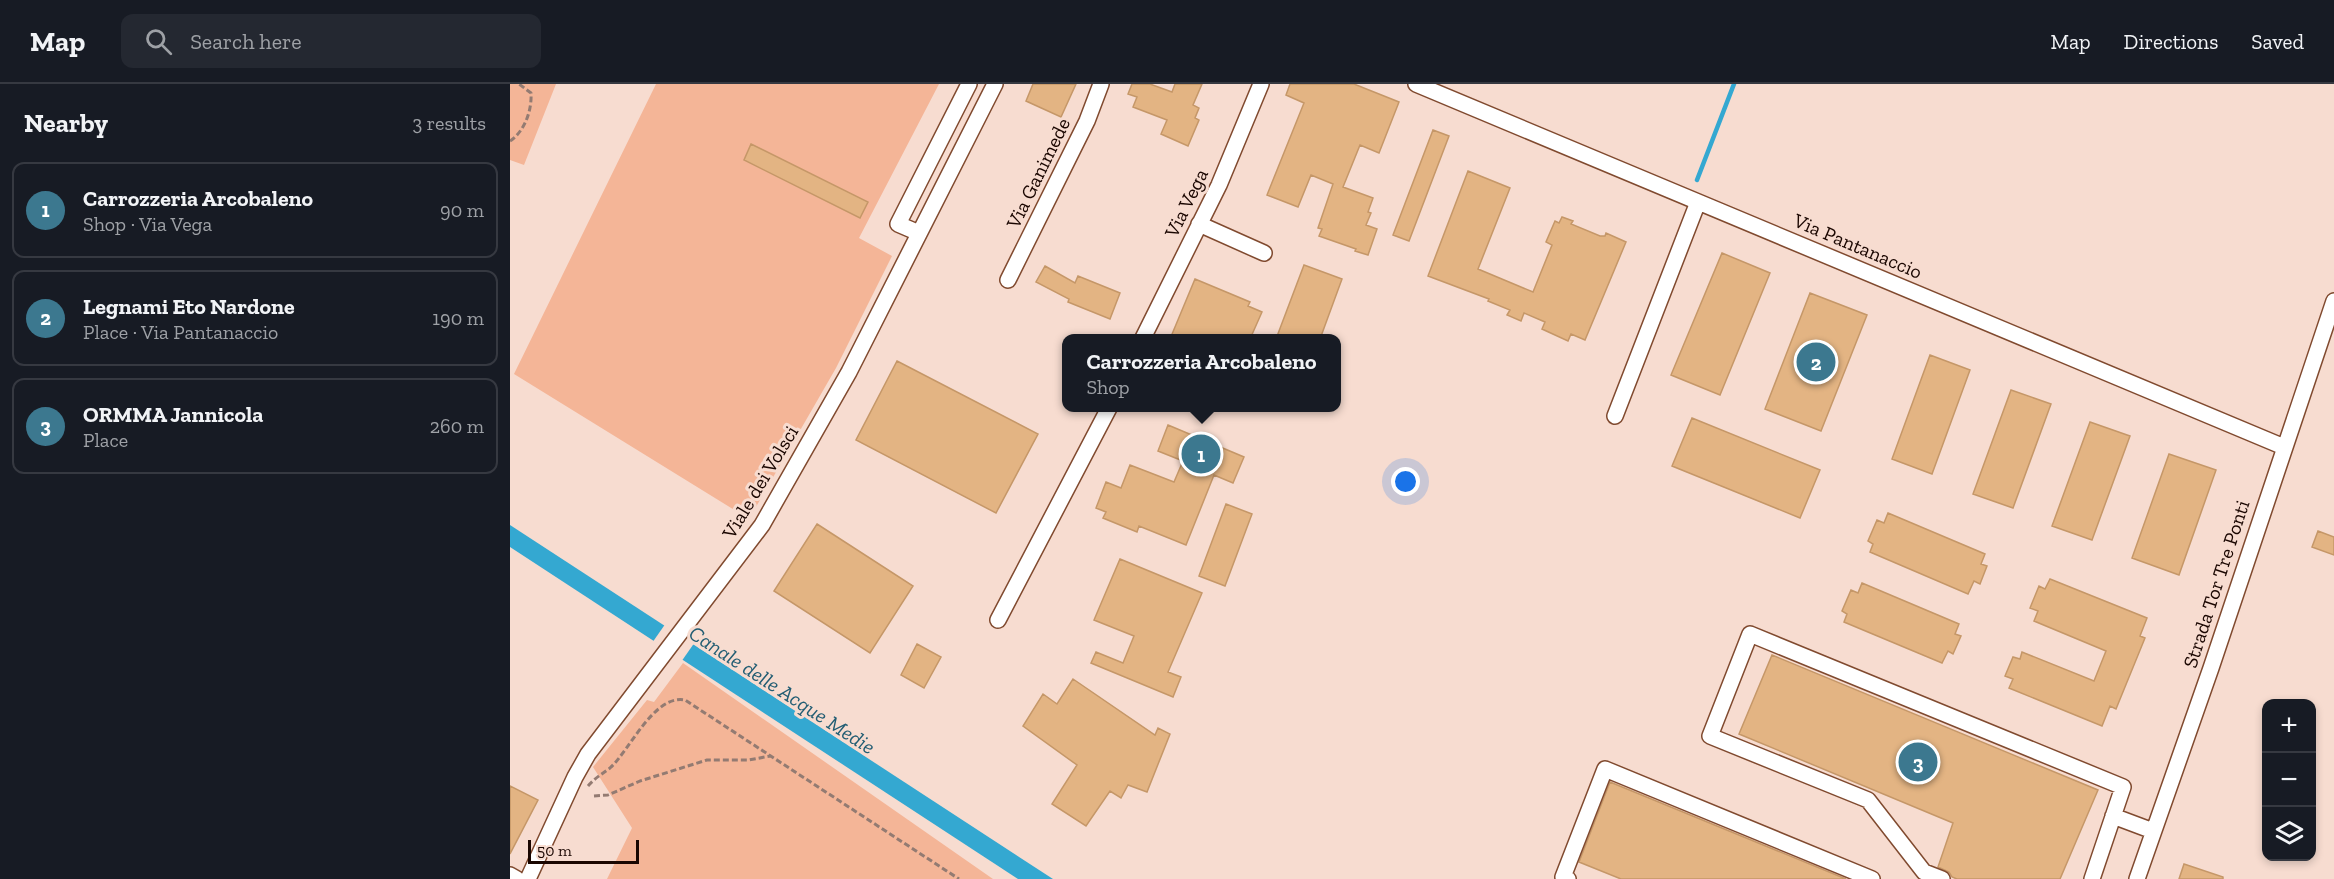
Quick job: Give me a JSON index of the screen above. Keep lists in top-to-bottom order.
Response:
{
  "streets": {
    "street": [
      "Via Ganimede",
      "Via Vega",
      "Via Pantanaccio",
      "Viale dei Volsci",
      "Strada Tor Tre Ponti"
    ]
  },
  "crossings": [
    ["Via Pantanaccio", "Strada Tor Tre Ponti"]
  ],
  "water": ["Canale delle Acque Medie"],
  "scale_bar": "50 m",
  "page": {
    "header": "Map",
    "search": "Search here",
    "nav": ["Map", "Directions", "Saved"],
    "heading": ["Nearby", "3 results"],
    "list": [
      {
        "mark": "1",
        "name": "Carrozzeria Arcobaleno",
        "note": "Shop · Via Vega",
        "value": "90 m"
      },
      {
        "mark": "2",
        "name": "Legnami Eto Nardone",
        "note": "Place · Via Pantanaccio",
        "value": "190 m"
      },
      {
        "mark": "3",
        "name": "ORMMA Jannicola",
        "note": "Place",
        "value": "260 m"
      }
    ],
    "popup": ["Carrozzeria Arcobaleno", "Shop"],
    "pins": ["2", "1", "3"],
    "map_buttons": ["+", "−"],
    "scale": "50 m"
  }
}
